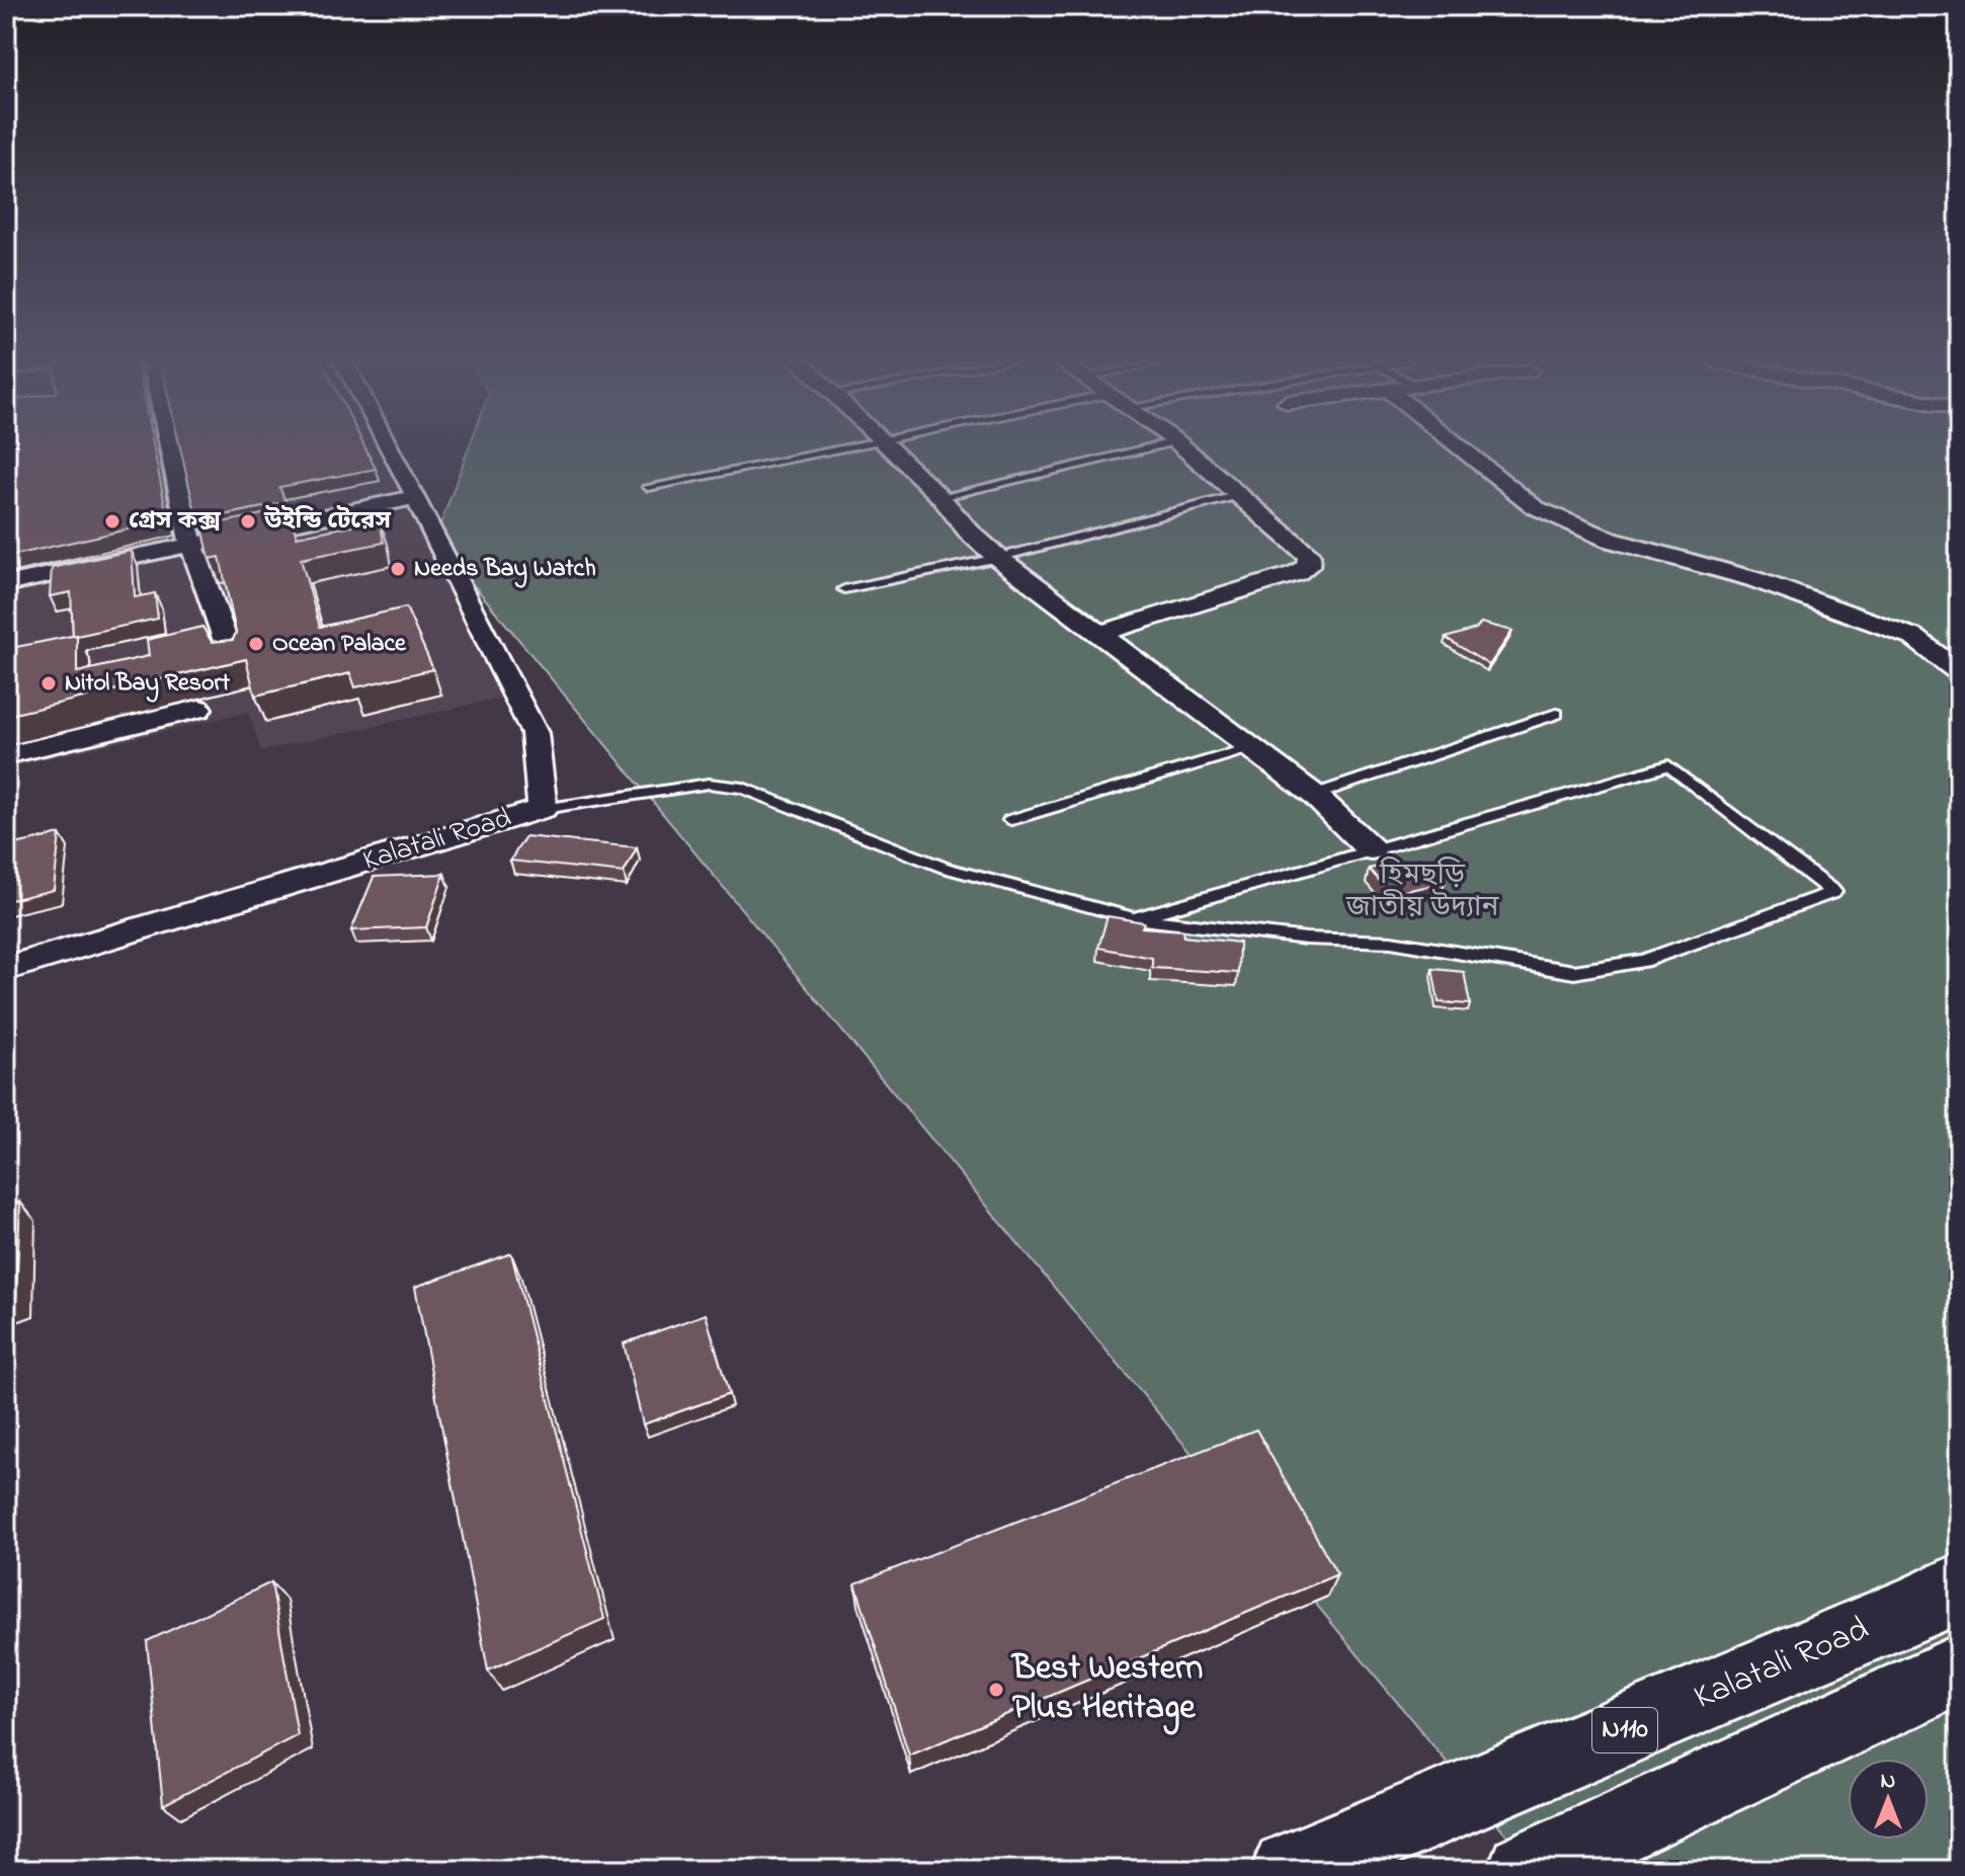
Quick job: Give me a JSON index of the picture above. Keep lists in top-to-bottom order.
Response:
{
  "streets": {
    "highway": ["Kalatali Road", "N110"]
  },
  "parks": ["হিমছড়ি জাতীয় উদ্যান"],
  "places": [
    "গ্রেস কক্স",
    "উইন্ডি টেরেস",
    "Needs Bay Watch",
    "Ocean Palace",
    "Nitol Bay Resort",
    "Best Western Plus Heritage"
  ],
  "north": "top"
}
